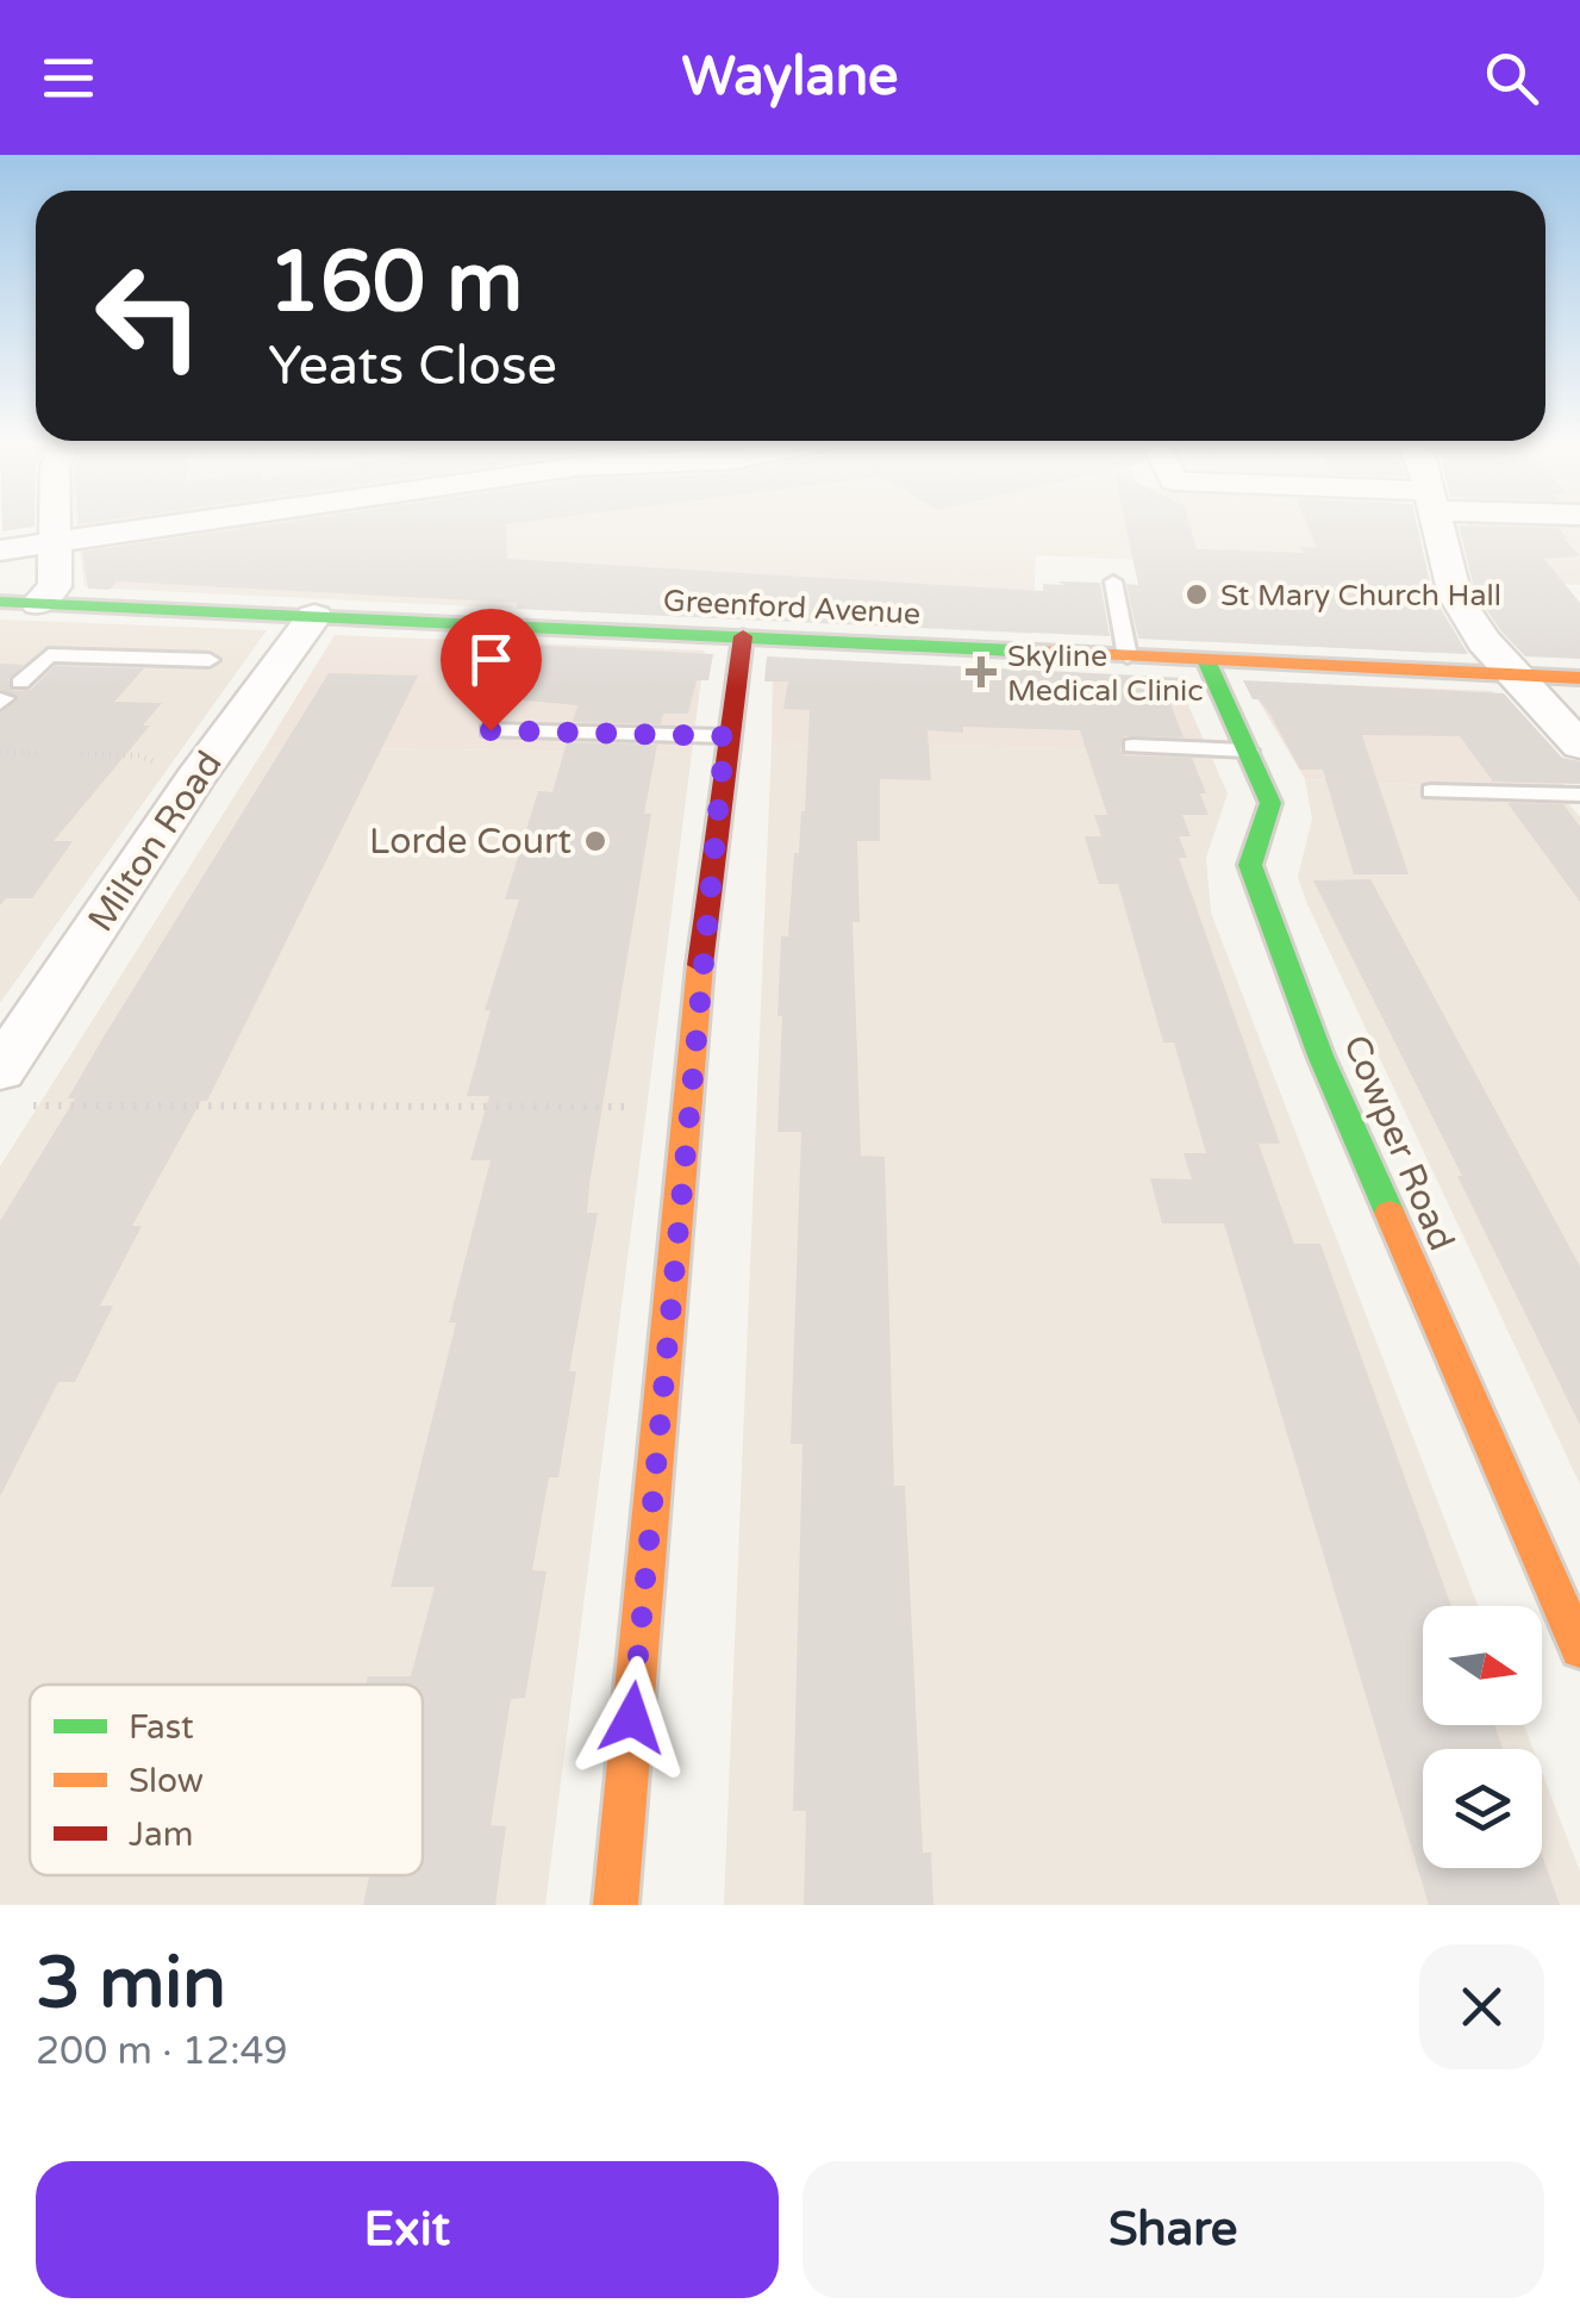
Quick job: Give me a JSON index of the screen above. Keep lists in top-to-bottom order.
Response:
{
  "streets": {
    "street": ["Greenford Avenue", "Milton Road", "Cowper Road"]
  },
  "crossings": [
    ["Greenford Avenue", "Milton Road"],
    ["Greenford Avenue", "Cowper Road"]
  ],
  "places": {
    "other": ["St Mary Church Hall", "Lorde Court"],
    "health": ["Skyline Medical Clinic"]
  },
  "legend": ["Fast", "Slow", "Jam"],
  "north": "right",
  "page": {
    "header": "Waylane",
    "turn": ["160 m", "Yeats Close"],
    "heading": ["3 min", "200 m · 12:49"],
    "buttons": ["Exit", "Share"]
  }
}
